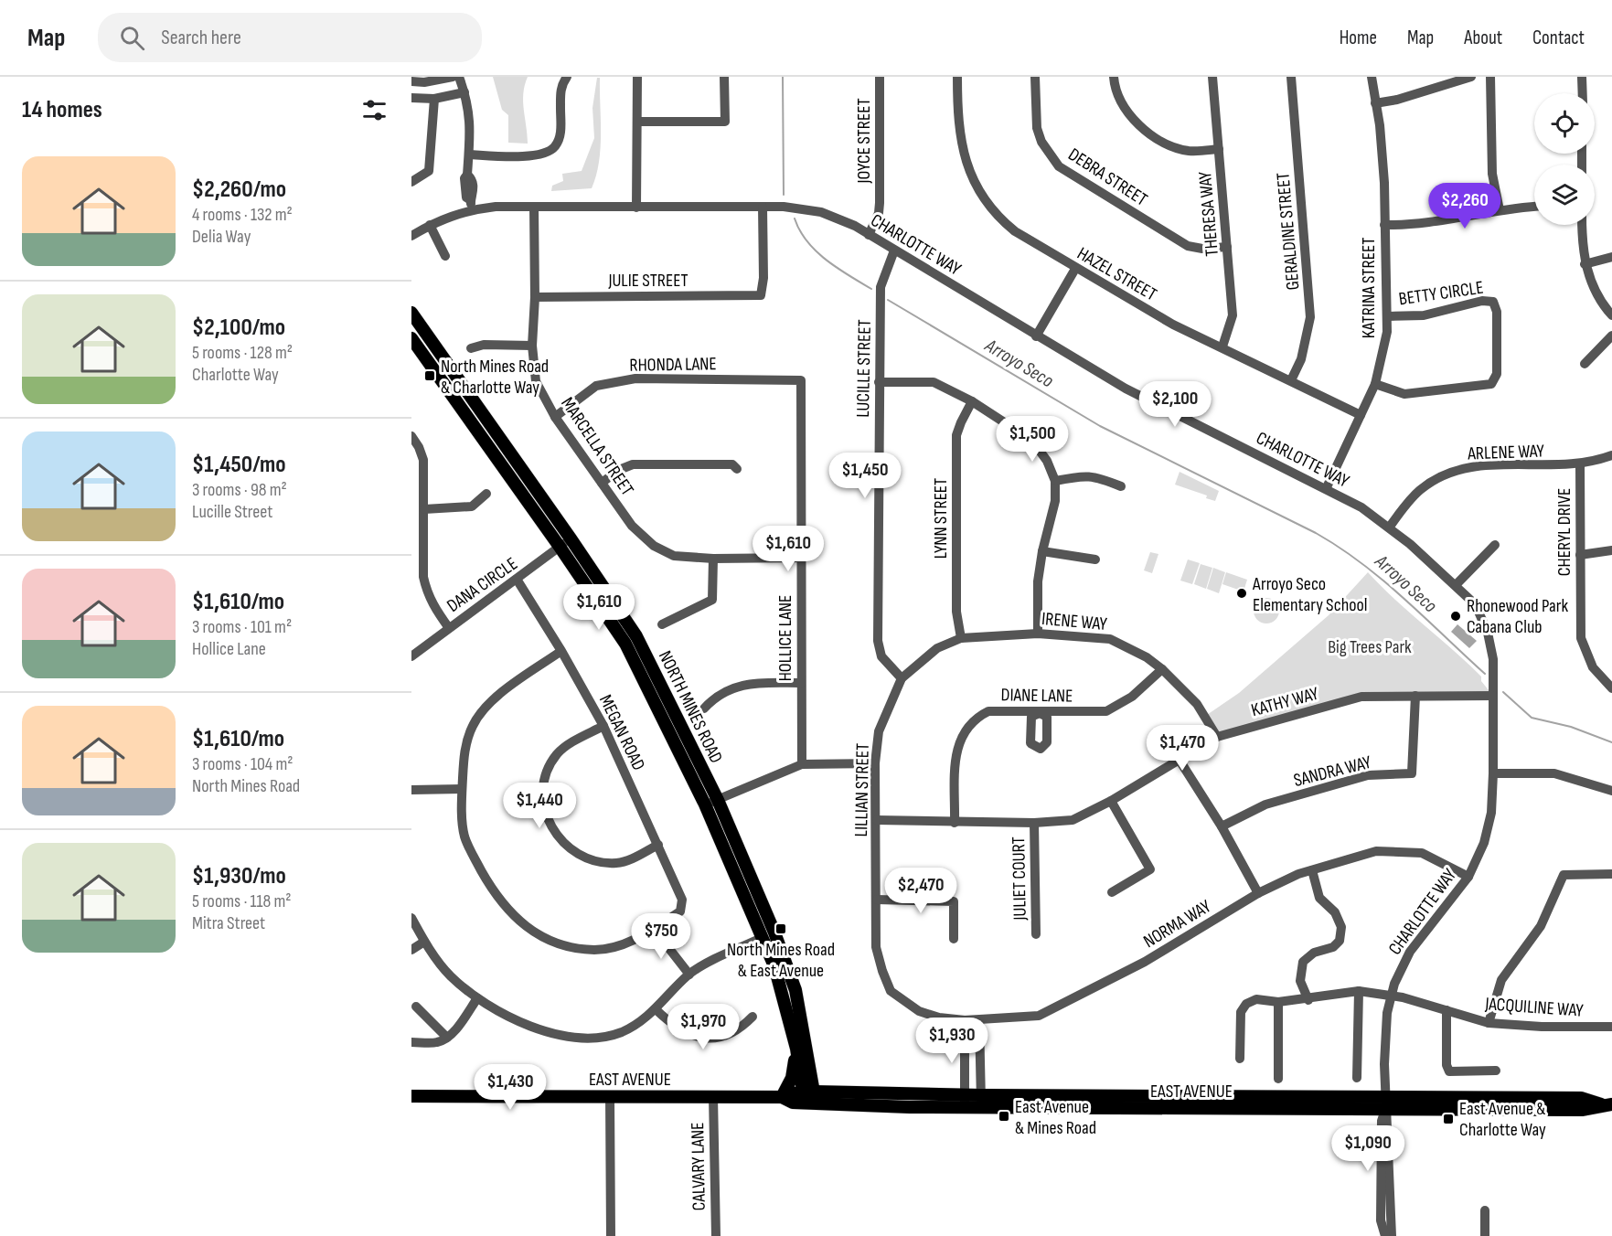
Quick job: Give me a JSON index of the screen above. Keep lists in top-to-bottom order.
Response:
{
  "streets": {
    "main road": ["NORTH MINES ROAD", "EAST AVENUE"],
    "street": [
      "JOYCE STREET",
      "DEBRA STREET",
      "THERESA WAY",
      "GERALDINE STREET",
      "CHARLOTTE WAY",
      "HAZEL STREET",
      "JULIE STREET",
      "KATRINA STREET",
      "BETTY CIRCLE",
      "RHONDA LANE",
      "LUCILLE STREET",
      "MARCELLA STREET",
      "ARLENE WAY",
      "LYNN STREET",
      "CHERYL DRIVE",
      "DANA CIRCLE",
      "IRENE WAY",
      "HOLLICE LANE",
      "DIANE LANE",
      "KATHY WAY",
      "MEGAN ROAD",
      "SANDRA WAY",
      "LILLIAN STREET",
      "JULIET COURT",
      "NORMA WAY",
      "JACQUILINE WAY",
      "CALVARY LANE"
    ]
  },
  "crossings": [
    ["JOYCE STREET", "CHARLOTTE WAY"],
    ["DEBRA STREET", "THERESA WAY"],
    ["THERESA WAY", "HAZEL STREET"],
    ["GERALDINE STREET", "HAZEL STREET"],
    ["CHARLOTTE WAY", "JULIE STREET"],
    ["CHARLOTTE WAY", "KATRINA STREET"],
    ["CHARLOTTE WAY", "LUCILLE STREET"],
    ["CHARLOTTE WAY", "MARCELLA STREET"],
    ["CHARLOTTE WAY", "ARLENE WAY"],
    ["CHARLOTTE WAY", "KATHY WAY"],
    ["CHARLOTTE WAY", "NORMA WAY"],
    ["CHARLOTTE WAY", "JACQUILINE WAY"],
    ["CHARLOTTE WAY", "EAST AVENUE"],
    ["HAZEL STREET", "KATRINA STREET"],
    ["JULIE STREET", "MARCELLA STREET"],
    ["KATRINA STREET", "BETTY CIRCLE"],
    ["RHONDA LANE", "MARCELLA STREET"],
    ["RHONDA LANE", "HOLLICE LANE"],
    ["LUCILLE STREET", "IRENE WAY"],
    ["LUCILLE STREET", "LILLIAN STREET"],
    ["MARCELLA STREET", "HOLLICE LANE"],
    ["ARLENE WAY", "CHERYL DRIVE"],
    ["LYNN STREET", "IRENE WAY"],
    ["DANA CIRCLE", "NORTH MINES ROAD"],
    ["DANA CIRCLE", "MEGAN ROAD"],
    ["IRENE WAY", "DIANE LANE"],
    ["IRENE WAY", "KATHY WAY"],
    ["IRENE WAY", "LILLIAN STREET"],
    ["DIANE LANE", "KATHY WAY"],
    ["KATHY WAY", "SANDRA WAY"],
    ["KATHY WAY", "LILLIAN STREET"],
    ["KATHY WAY", "JULIET COURT"],
    ["NORTH MINES ROAD", "EAST AVENUE"],
    ["LILLIAN STREET", "NORMA WAY"],
    ["EAST AVENUE", "CALVARY LANE"]
  ],
  "water": ["Arroyo Seco"],
  "parks": ["Big Trees Park"],
  "places": {
    "transit": [
      "North Mines Road & Charlotte Way",
      "North Mines Road & East Avenue",
      "East Avenue & Mines Road",
      "East Avenue & Charlotte Way"
    ],
    "other": ["Arroyo Seco Elementary School", "Rhonewood Park Cabana Club"]
  },
  "page": {
    "header": "Map",
    "search": "Search here",
    "nav": [
      "Home",
      "Map",
      "About",
      "Contact"
    ],
    "heading": "14 homes",
    "list": [
      {
        "name": "$2,260/mo",
        "note": "4 rooms · 132 m² · Delia Way"
      },
      {
        "name": "$2,100/mo",
        "note": "5 rooms · 128 m² · Charlotte Way"
      },
      {
        "name": "$1,450/mo",
        "note": "3 rooms · 98 m² · Lucille Street"
      },
      {
        "name": "$1,610/mo",
        "note": "3 rooms · 101 m² · Hollice Lane"
      },
      {
        "name": "$1,610/mo",
        "note": "3 rooms · 104 m² · North Mines Road"
      },
      {
        "name": "$1,930/mo",
        "note": "5 rooms · 118 m² · Mitra Street"
      }
    ],
    "price": [
      "$2,260",
      "$2,100",
      "$1,500",
      "$1,450",
      "$1,610",
      "$1,610",
      "$1,470",
      "$1,440",
      "$2,470",
      "$750",
      "$1,970",
      "$1,930",
      "$1,430",
      "$1,090"
    ]
  }
}
